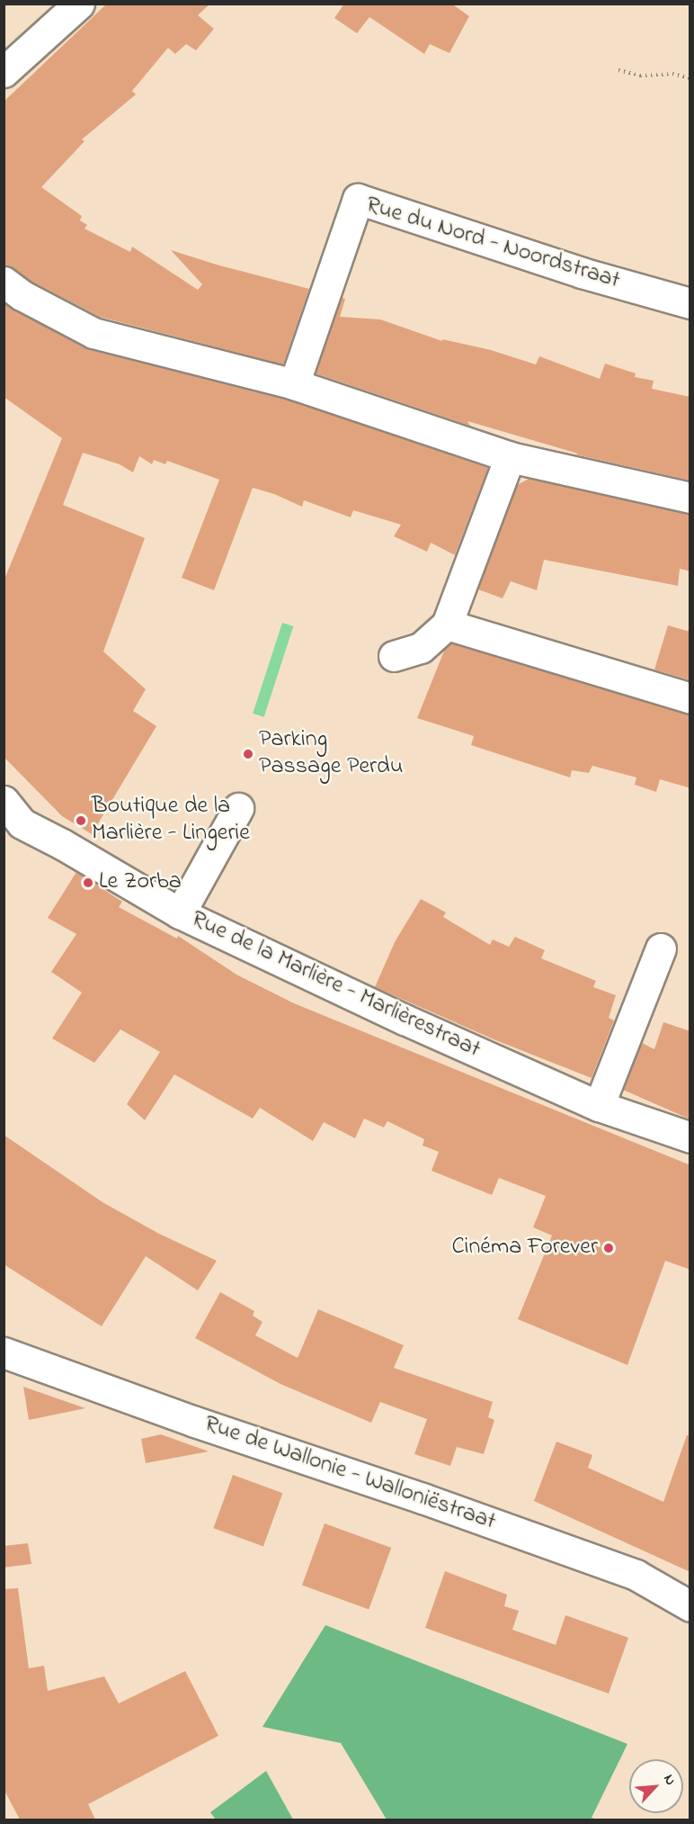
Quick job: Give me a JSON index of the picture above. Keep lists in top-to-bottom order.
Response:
{
  "streets": {
    "street": ["Rue du Nord - Noordstraat", "Rue de la Marlière - Marlièrestraat", "Rue de Wallonie - Walloniëstraat"]
  },
  "places": [
    "Parking Passage Perdu",
    "Boutique de la Marlière - Lingerie",
    "Le Zorba",
    "Cinéma Forever"
  ],
  "north": "top right"
}
